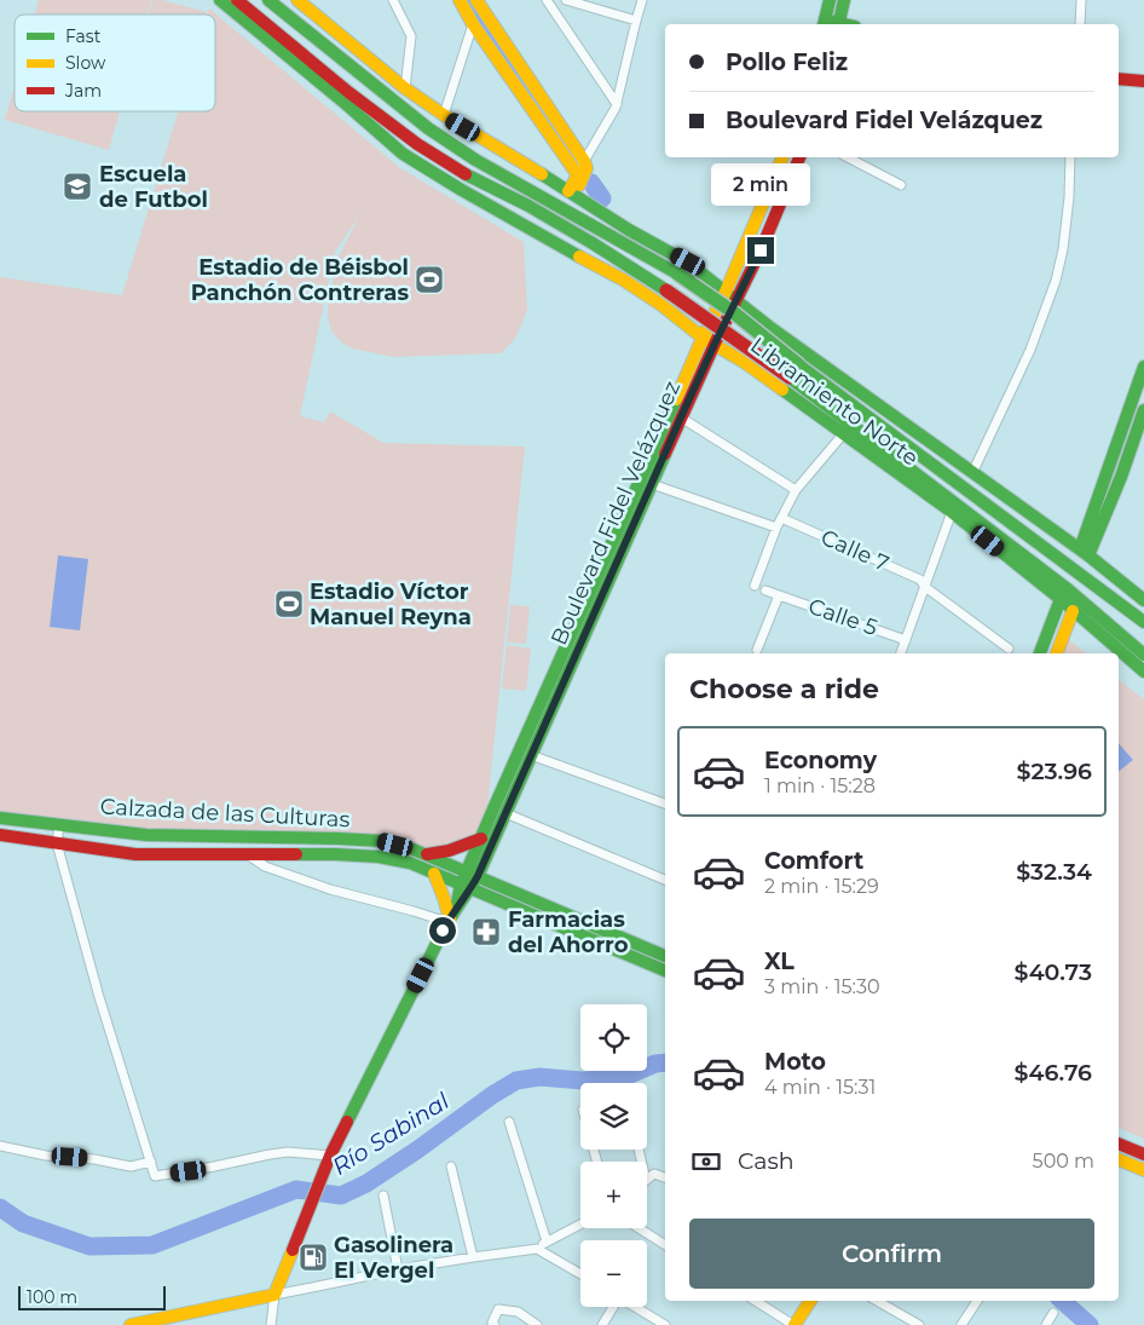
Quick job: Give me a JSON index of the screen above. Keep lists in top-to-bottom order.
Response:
{
  "streets": {
    "main road": ["Libramiento Norte", "Boulevard Fidel Velázquez", "Calzada de las Culturas"],
    "street": ["Calle 7", "Calle 5"]
  },
  "crossings": [
    ["Libramiento Norte", "Boulevard Fidel Velázquez"],
    ["Boulevard Fidel Velázquez", "Calzada de las Culturas"]
  ],
  "water": ["Río Sabinal"],
  "places": {
    "school or university": ["Escuela de Futbol"],
    "sports": ["Estadio de Béisbol Panchón Contreras", "Estadio Víctor Manuel Reyna"],
    "pharmacy": ["Farmacias del Ahorro"],
    "fuel station": ["Gasolinera El Vergel"]
  },
  "legend": ["Fast", "Slow", "Jam"],
  "scale_bar": "100 m",
  "page": {
    "banner": ["Pollo Feliz", "Boulevard Fidel Velázquez"],
    "bubble": "2 min",
    "heading": "Choose a ride",
    "list": [
      {
        "name": "Economy",
        "note": "1 min · 15:28",
        "value": "$23.96"
      },
      {
        "name": "Comfort",
        "note": "2 min · 15:29",
        "value": "$32.34"
      },
      {
        "name": "XL",
        "note": "3 min · 15:30",
        "value": "$40.73"
      },
      {
        "name": "Moto",
        "note": "4 min · 15:31",
        "value": "$46.76"
      }
    ],
    "map_buttons": ["+", "−"],
    "pay": ["Cash", "500 m"],
    "buttons": "Confirm",
    "scale": "100 m"
  }
}
